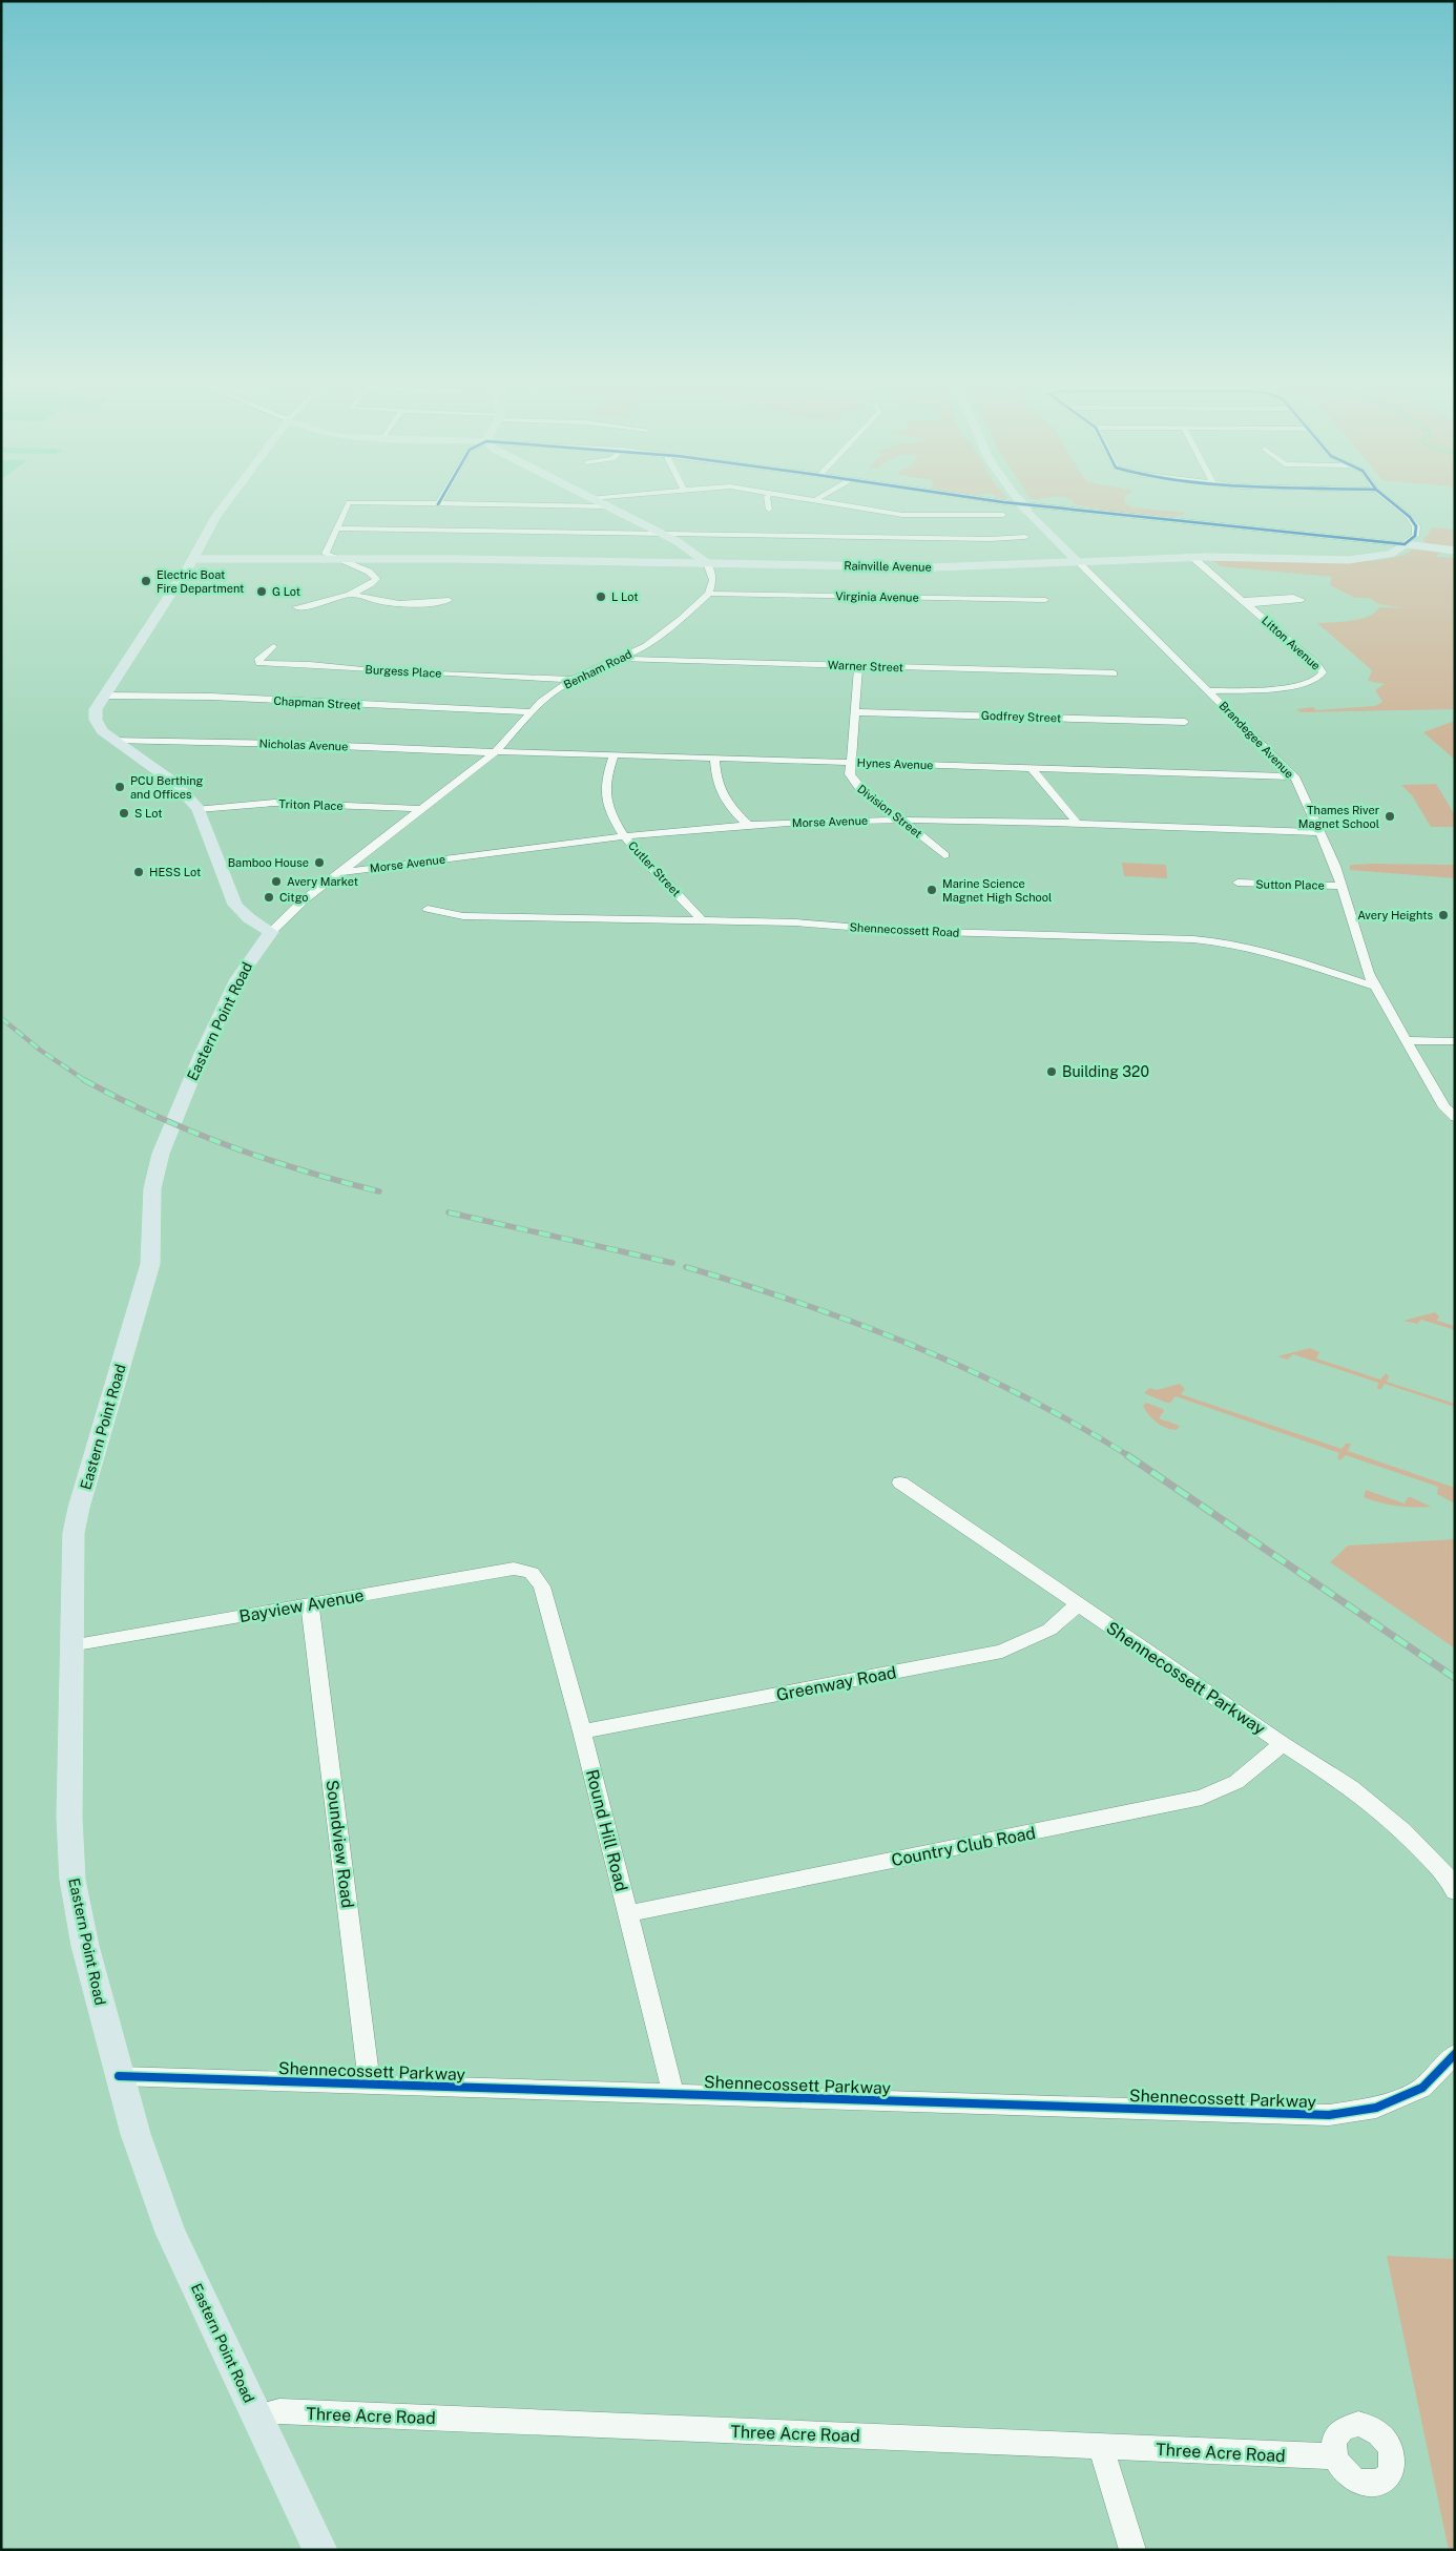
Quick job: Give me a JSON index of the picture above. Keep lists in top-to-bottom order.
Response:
{
  "streets": {
    "main road": ["Rainville Avenue", "Eastern Point Road"],
    "street": [
      "Virginia Avenue",
      "Litton Avenue",
      "Warner Street",
      "Benham Road",
      "Burgess Place",
      "Chapman Street",
      "Godfrey Street",
      "Brandegee Avenue",
      "Nicholas Avenue",
      "Hynes Avenue",
      "Triton Place",
      "Division Street",
      "Morse Avenue",
      "Cutler Street",
      "Sutton Place",
      "Shennecossett Road",
      "Bayview Avenue",
      "Shennecossett Parkway",
      "Greenway Road",
      "Round Hill Road",
      "Soundview Road",
      "Country Club Road",
      "Three Acre Road"
    ]
  },
  "crossings": [
    ["Rainville Avenue", "Litton Avenue"],
    ["Rainville Avenue", "Brandegee Avenue"],
    ["Virginia Avenue", "Benham Road"],
    ["Litton Avenue", "Brandegee Avenue"],
    ["Warner Street", "Benham Road"],
    ["Warner Street", "Division Street"],
    ["Benham Road", "Burgess Place"],
    ["Benham Road", "Chapman Street"],
    ["Benham Road", "Nicholas Avenue"],
    ["Benham Road", "Hynes Avenue"],
    ["Benham Road", "Triton Place"],
    ["Benham Road", "Morse Avenue"],
    ["Benham Road", "Eastern Point Road"],
    ["Godfrey Street", "Division Street"],
    ["Brandegee Avenue", "Hynes Avenue"],
    ["Brandegee Avenue", "Morse Avenue"],
    ["Brandegee Avenue", "Sutton Place"],
    ["Brandegee Avenue", "Shennecossett Road"],
    ["Nicholas Avenue", "Hynes Avenue"],
    ["Hynes Avenue", "Division Street"],
    ["Hynes Avenue", "Cutler Street"],
    ["Division Street", "Morse Avenue"],
    ["Morse Avenue", "Cutler Street"],
    ["Cutler Street", "Shennecossett Road"],
    ["Eastern Point Road", "Bayview Avenue"],
    ["Eastern Point Road", "Shennecossett Parkway"],
    ["Eastern Point Road", "Three Acre Road"],
    ["Bayview Avenue", "Round Hill Road"],
    ["Bayview Avenue", "Soundview Road"],
    ["Shennecossett Parkway", "Greenway Road"],
    ["Shennecossett Parkway", "Round Hill Road"],
    ["Shennecossett Parkway", "Soundview Road"],
    ["Shennecossett Parkway", "Country Club Road"],
    ["Greenway Road", "Round Hill Road"],
    ["Round Hill Road", "Country Club Road"]
  ],
  "places": [
    "Electric Boat Fire Department",
    "G Lot",
    "L Lot",
    "PCU Berthing and Offices",
    "S Lot",
    "Thames River Magnet School",
    "Bamboo House",
    "HESS Lot",
    "Avery Market",
    "Marine Science Magnet High School",
    "Citgo",
    "Avery Heights",
    "Building 320"
  ]
}
